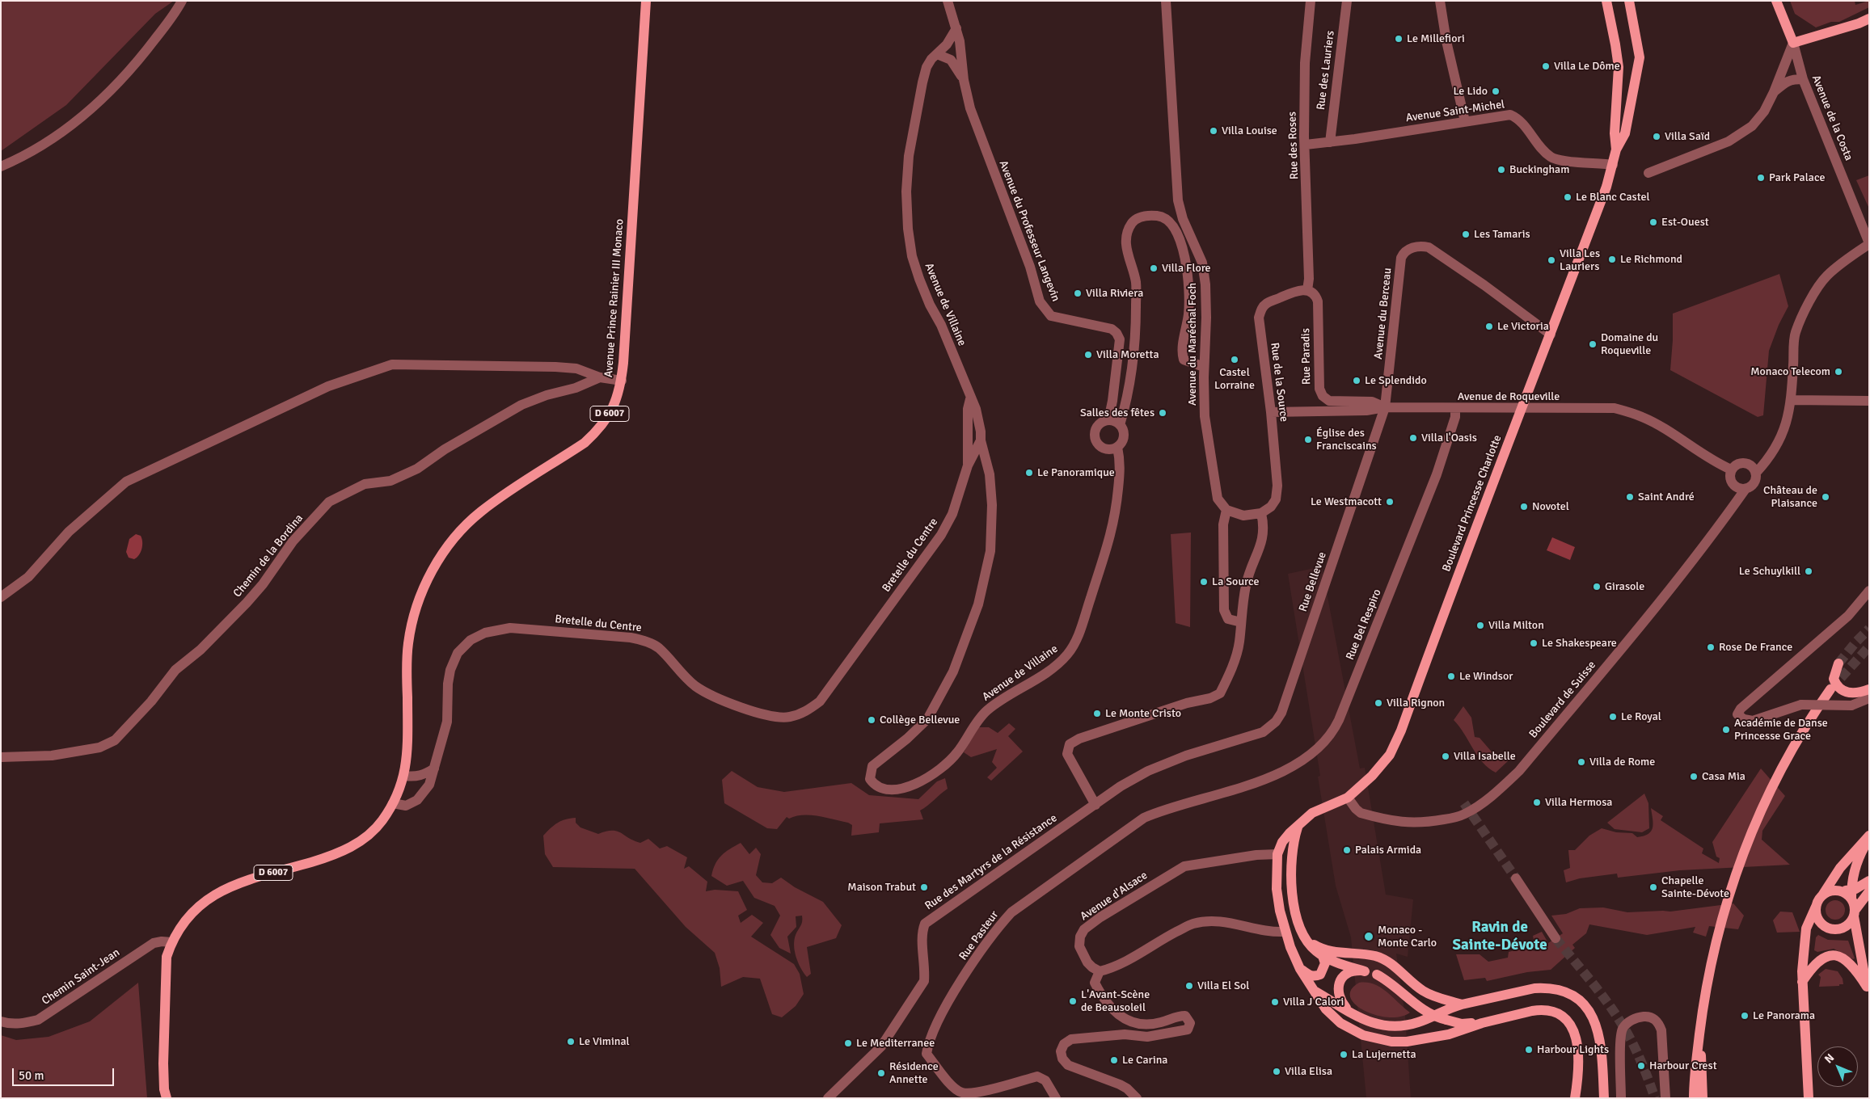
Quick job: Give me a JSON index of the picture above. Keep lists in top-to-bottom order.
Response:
{
  "streets": {
    "main road": [
      "Avenue de la Costa",
      "Avenue Prince Rainier III Monaco",
      "D 6007",
      "Boulevard Princesse Charlotte"
    ],
    "street": [
      "Rue des Lauriers",
      "Avenue Saint-Michel",
      "Rue des Roses",
      "Avenue du Professeur Langevin",
      "Avenue de Villaine",
      "Avenue du Berceau",
      "Avenue du Maréchal Foch",
      "Rue Paradis",
      "Rue de la Source",
      "Avenue de Roqueville",
      "Bretelle du Centre",
      "Chemin de la Bordina",
      "Rue Bellevue",
      "Rue Bel Respiro",
      "Boulevard de Suisse",
      "Rue des Martyrs de la Résistance",
      "Avenue d'Alsace",
      "Rue Pasteur",
      "Chemin Saint-Jean"
    ]
  },
  "crossings": [
    ["Rue des Lauriers", "Avenue Saint-Michel"],
    ["Avenue Saint-Michel", "Rue des Roses"],
    ["Avenue Saint-Michel", "Boulevard Princesse Charlotte"],
    ["Rue des Roses", "Rue Paradis"],
    ["Rue des Roses", "Rue de la Source"],
    ["Avenue du Professeur Langevin", "Avenue de Villaine"],
    ["Avenue Prince Rainier III Monaco", "Bretelle du Centre"],
    ["Avenue Prince Rainier III Monaco", "Chemin Saint-Jean"],
    ["Avenue de Villaine", "Bretelle du Centre"],
    ["Avenue du Berceau", "Rue Paradis"],
    ["Avenue du Berceau", "Avenue de Roqueville"],
    ["Avenue du Berceau", "Boulevard Princesse Charlotte"],
    ["Avenue du Berceau", "Rue Bellevue"],
    ["Rue Paradis", "Rue de la Source"],
    ["Rue Paradis", "Avenue de Roqueville"],
    ["Rue Paradis", "Rue Bellevue"],
    ["Rue de la Source", "Avenue de Roqueville"],
    ["Avenue de Roqueville", "Boulevard Princesse Charlotte"],
    ["Avenue de Roqueville", "Rue Bellevue"],
    ["Avenue de Roqueville", "Rue Bel Respiro"],
    ["Avenue de Roqueville", "Boulevard de Suisse"],
    ["Boulevard Princesse Charlotte", "Boulevard de Suisse"],
    ["Boulevard Princesse Charlotte", "Avenue d'Alsace"],
    ["Rue Bellevue", "Rue des Martyrs de la Résistance"],
    ["Rue Bel Respiro", "Rue Pasteur"]
  ],
  "districts": ["Ravin de Sainte-Dévote"],
  "places": [
    "Le Millefiori",
    "Villa Le Dôme",
    "Le Lido",
    "Villa Louise",
    "Villa Saïd",
    "Buckingham",
    "Park Palace",
    "Le Blanc Castel",
    "Est-Ouest",
    "Les Tamaris",
    "Le Richmond",
    "Villa Les Lauriers",
    "Villa Flore",
    "Villa Riviera",
    "Le Victoria",
    "Domaine du Roqueville",
    "Villa Moretta",
    "Castel Lorraine",
    "Monaco Telecom",
    "Le Splendido",
    "Salles des fêtes",
    "Villa l'Oasis",
    "Église des Franciscains",
    "Le Panoramique",
    "Saint André",
    "Château de Plaisance",
    "Le Westmacott",
    "Novotel",
    "Le Schuylkill",
    "La Source",
    "Girasole",
    "Villa Milton",
    "Le Shakespeare",
    "Rose De France",
    "Le Windsor",
    "Villa Rignon",
    "Le Monte Cristo",
    "Le Royal",
    "Collège Bellevue",
    "Académie de Danse Princesse Grace",
    "Villa Isabelle",
    "Villa de Rome",
    "Casa Mia",
    "Villa Hermosa",
    "Palais Armida",
    "Maison Trabut",
    "Chapelle Sainte-Dévote",
    "Monaco - Monte Carlo",
    "Villa El Sol",
    "L'Avant-Scène de Beausoleil",
    "Villa J Calori",
    "Le Panorama",
    "Le Viminal",
    "Le Mediterranee",
    "Harbour Lights",
    "La Lujernetta",
    "Le Carina",
    "Harbour Crest",
    "Villa Elisa",
    "Résidence Annette"
  ],
  "scale_bar": "50 m",
  "north": "top left"
}
